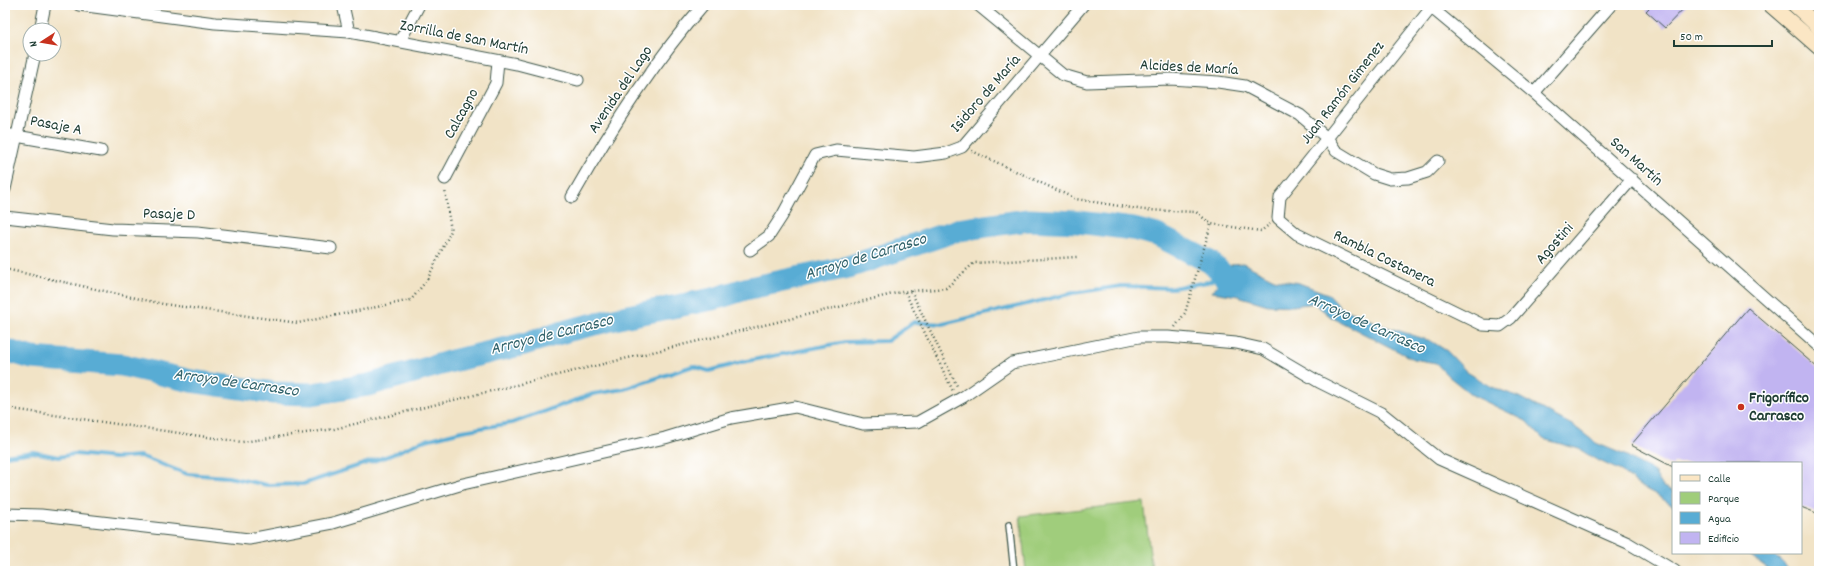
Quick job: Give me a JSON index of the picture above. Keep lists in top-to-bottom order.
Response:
{
  "streets": {
    "street": [
      "Zorrilla de San Martín",
      "Alcides de María",
      "Avenida del Lago",
      "Juan Ramón Gimenez",
      "Isidoro de María",
      "Calcagno",
      "Pasaje A",
      "San Martín",
      "Pasaje D",
      "Agostini",
      "Rambla Costanera"
    ]
  },
  "crossings": [
    ["Zorrilla de San Martín", "Calcagno"],
    ["Alcides de María", "Juan Ramón Gimenez"],
    ["Alcides de María", "Isidoro de María"],
    ["Juan Ramón Gimenez", "San Martín"],
    ["Juan Ramón Gimenez", "Rambla Costanera"],
    ["San Martín", "Agostini"],
    ["Agostini", "Rambla Costanera"]
  ],
  "water": ["Arroyo de Carrasco"],
  "places": ["Frigorífico Carrasco"],
  "legend": [
    "Calle",
    "Parque",
    "Agua",
    "Edificio"
  ],
  "scale_bar": "50 m",
  "north": "left"
}
